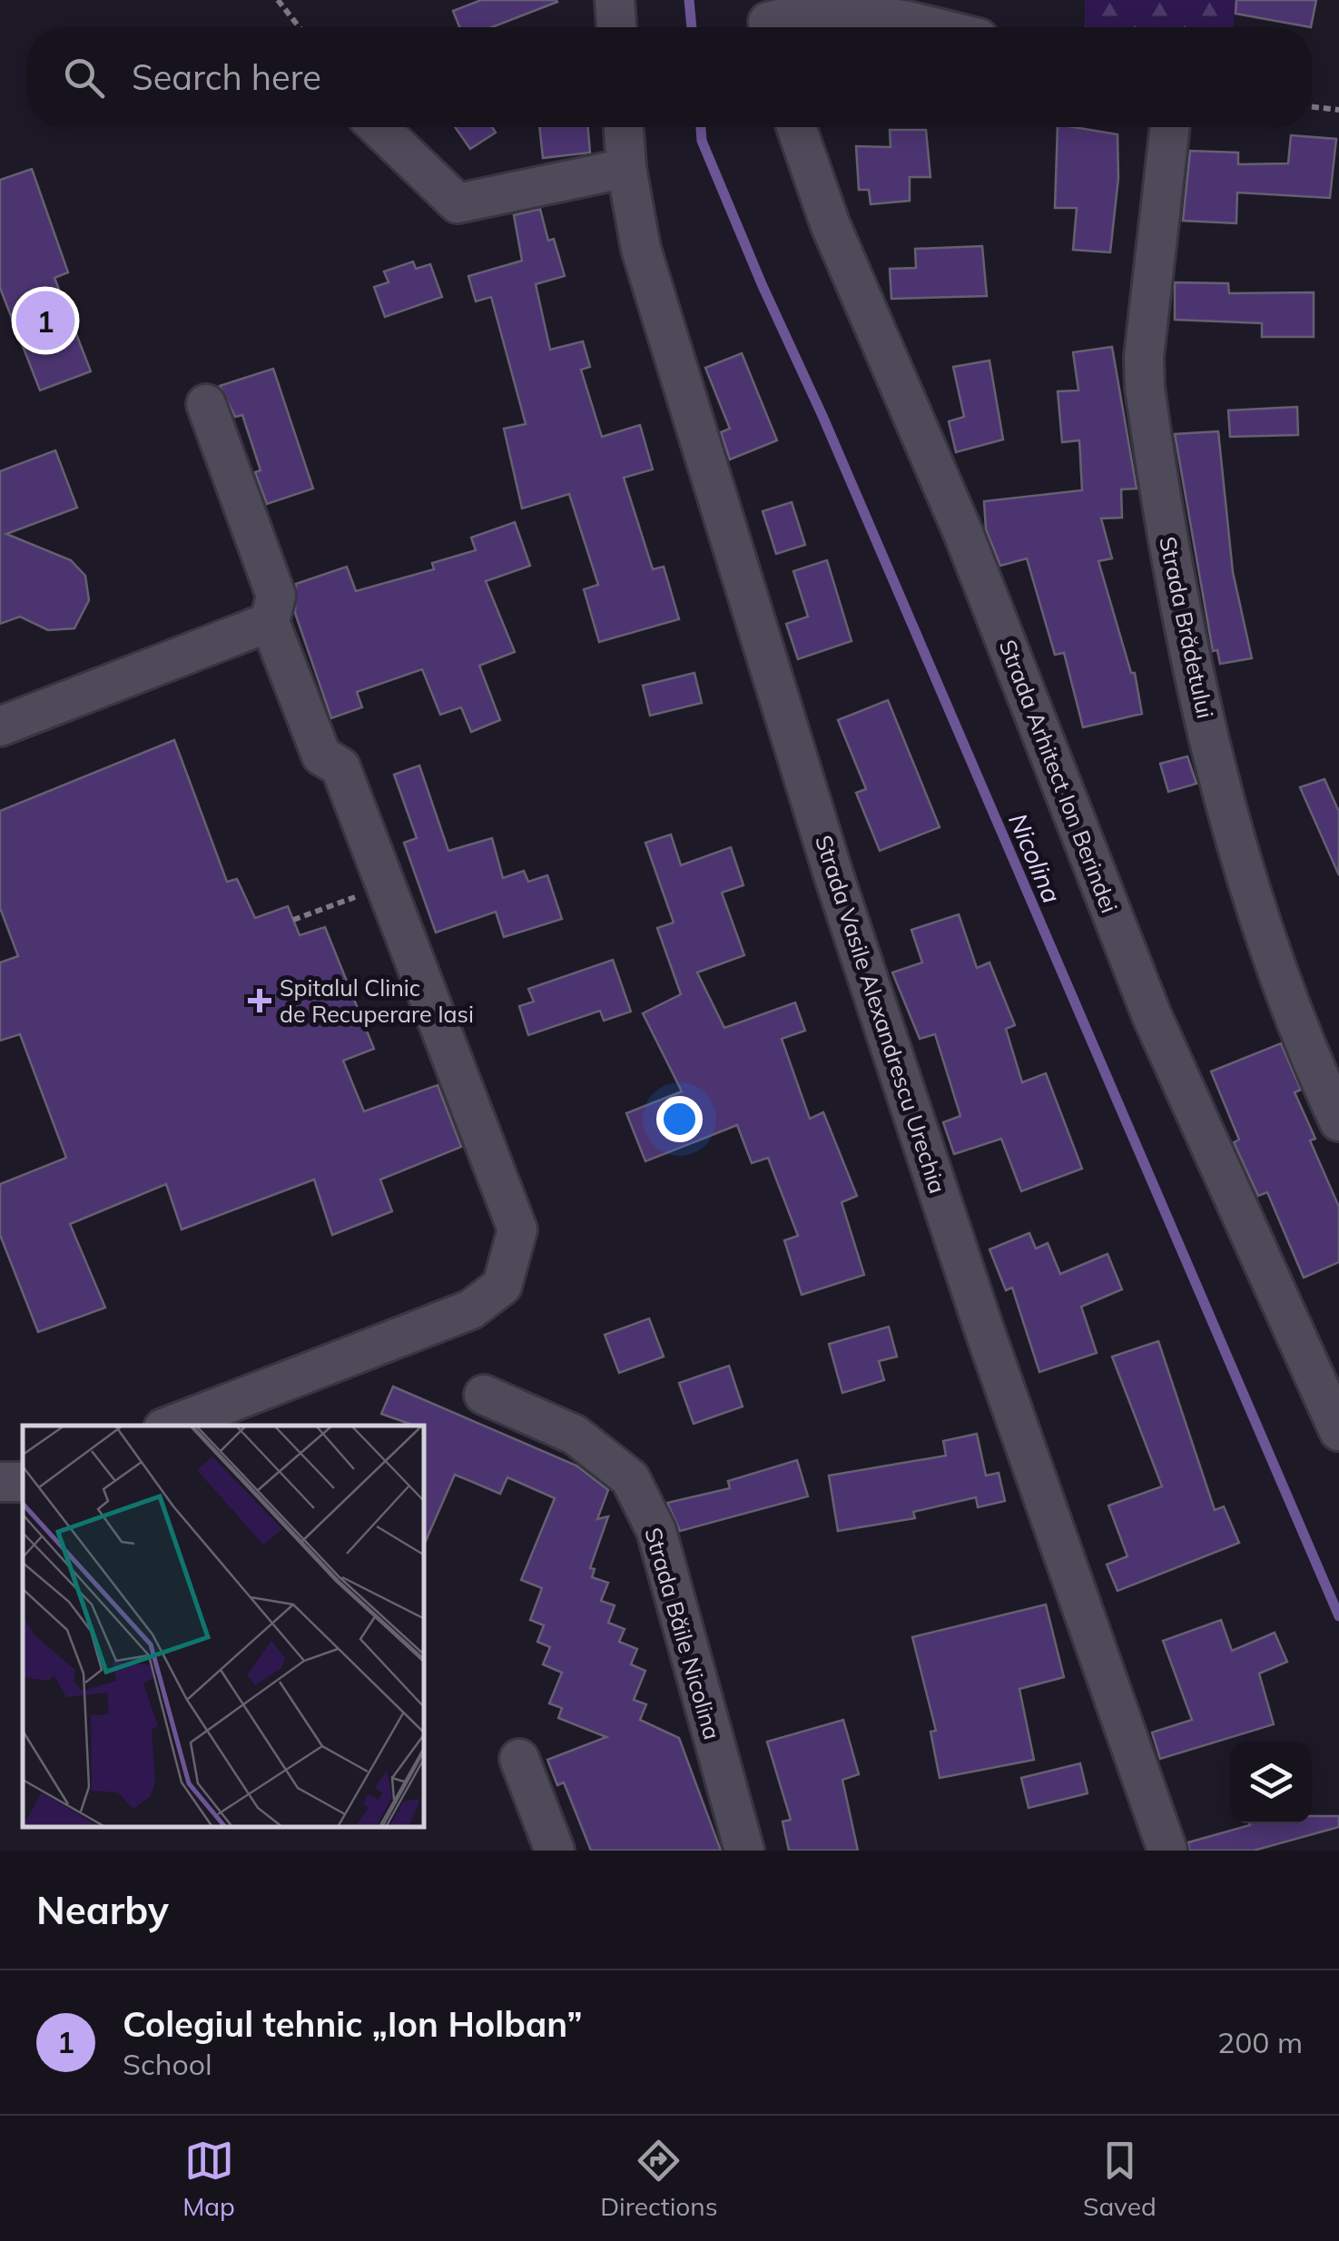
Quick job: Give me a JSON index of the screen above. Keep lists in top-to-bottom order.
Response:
{
  "streets": {
    "street": [
      "Strada Brădetului",
      "Strada Arhitect Ion Berindei",
      "Strada Vasile Alexandrescu Urechia",
      "Strada Băile Nicolina"
    ]
  },
  "water": ["Nicolina"],
  "places": {
    "health": ["Spitalul Clinic de Recuperare Iasi"]
  },
  "page": {
    "search": "Search here",
    "pins": "1",
    "heading": "Nearby",
    "list": [
      {
        "mark": "1",
        "name": "Colegiul tehnic „Ion Holban”",
        "note": "School",
        "value": "200 m"
      }
    ],
    "nav": ["Map", "Directions", "Saved"]
  }
}
